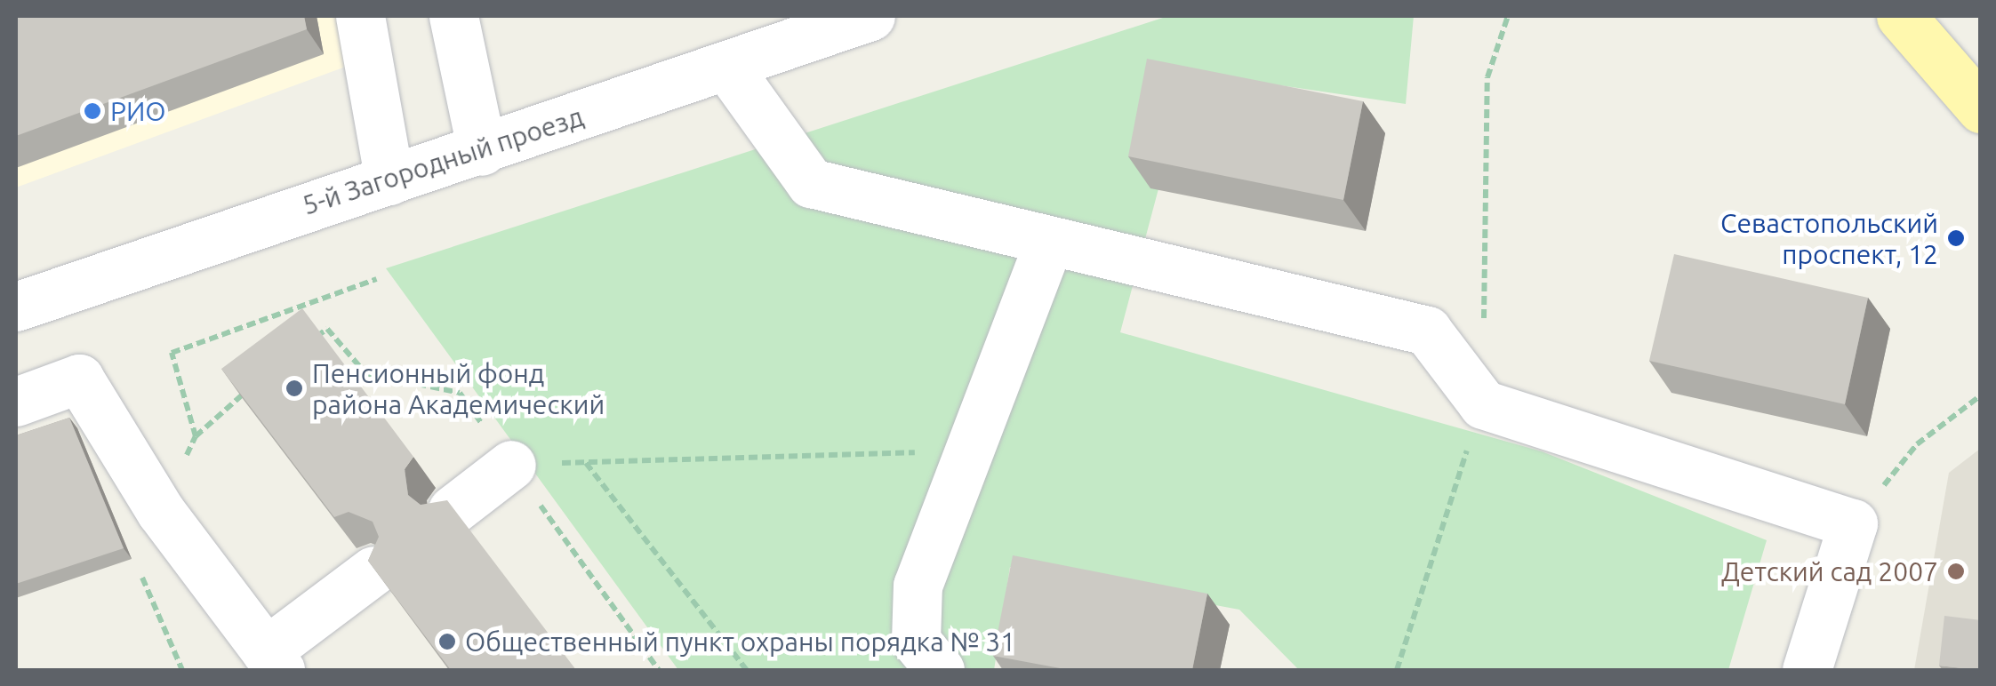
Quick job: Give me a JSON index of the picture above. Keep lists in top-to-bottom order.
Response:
{
  "streets": {
    "street": ["5-й Загородный проезд"]
  },
  "places": [
    "РИО",
    "Севастопольский проспект, 12",
    "Пенсионный фонд района Академический",
    "Детский сад 2007",
    "Общественный пункт охраны порядка № 31"
  ]
}
